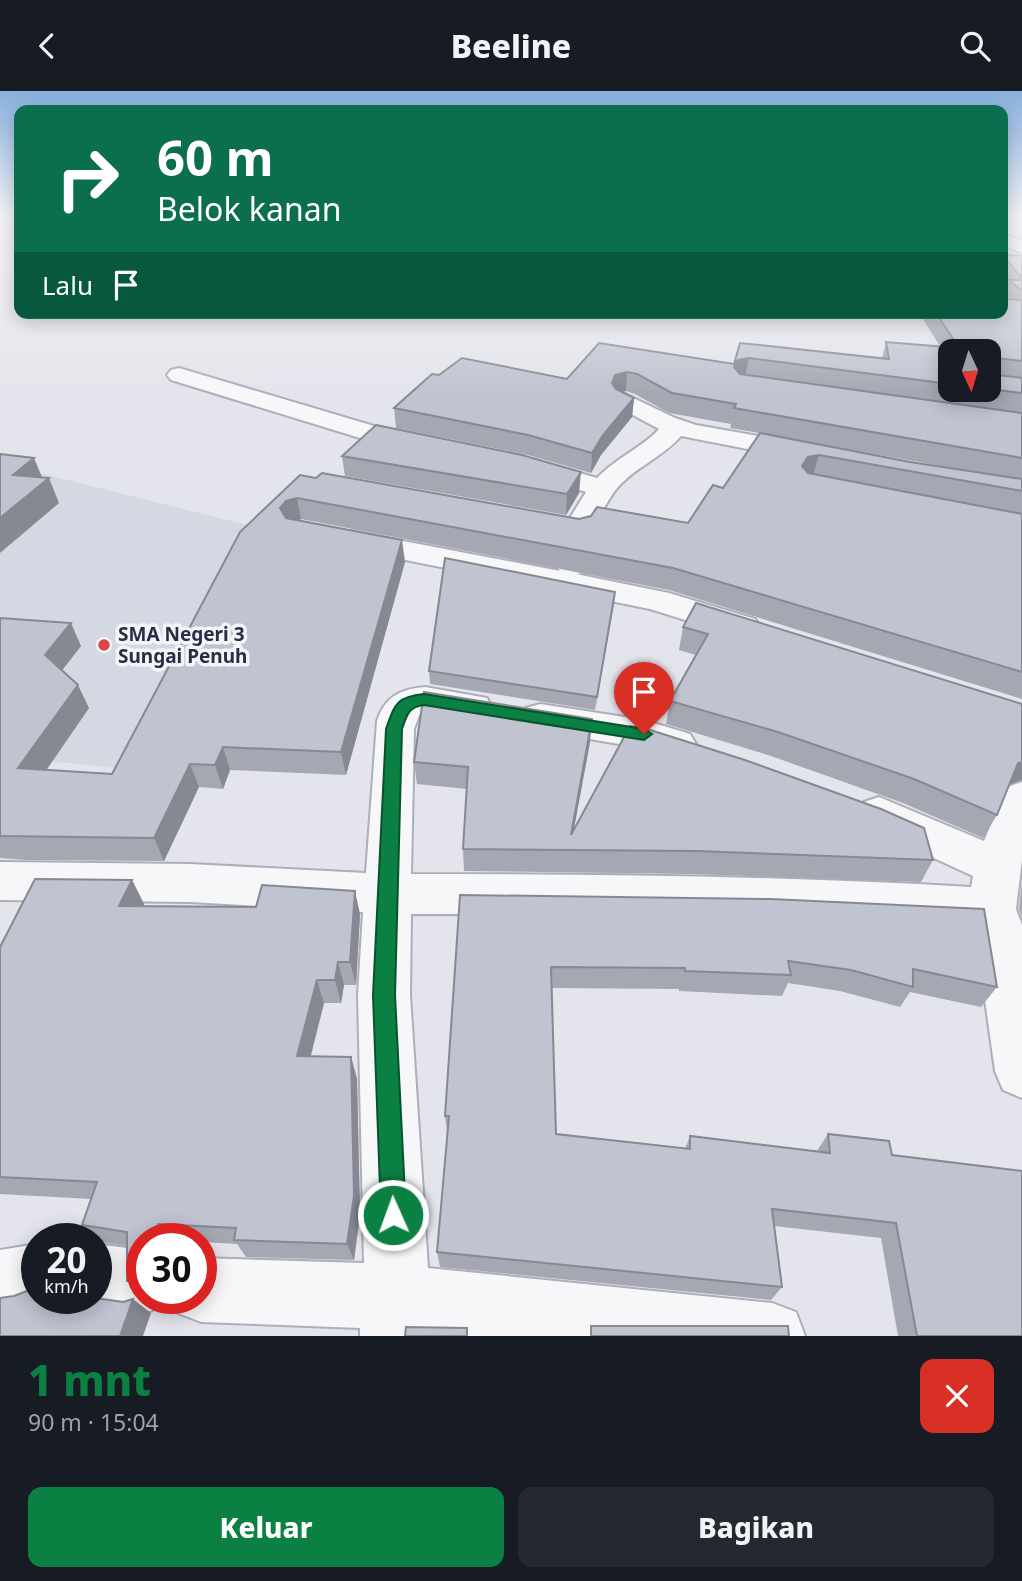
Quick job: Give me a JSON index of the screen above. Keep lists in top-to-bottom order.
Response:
{
  "places": ["SMA Negeri 3 Sungai Penuh"],
  "north": "bottom",
  "page": {
    "header": "Beeline",
    "turn": ["60 m", "Belok kanan"],
    "then": "Lalu",
    "speed": "20 km/h",
    "limit": "30",
    "heading": ["1 mnt", "90 m · 15:04"],
    "buttons": ["Keluar", "Bagikan"]
  }
}
